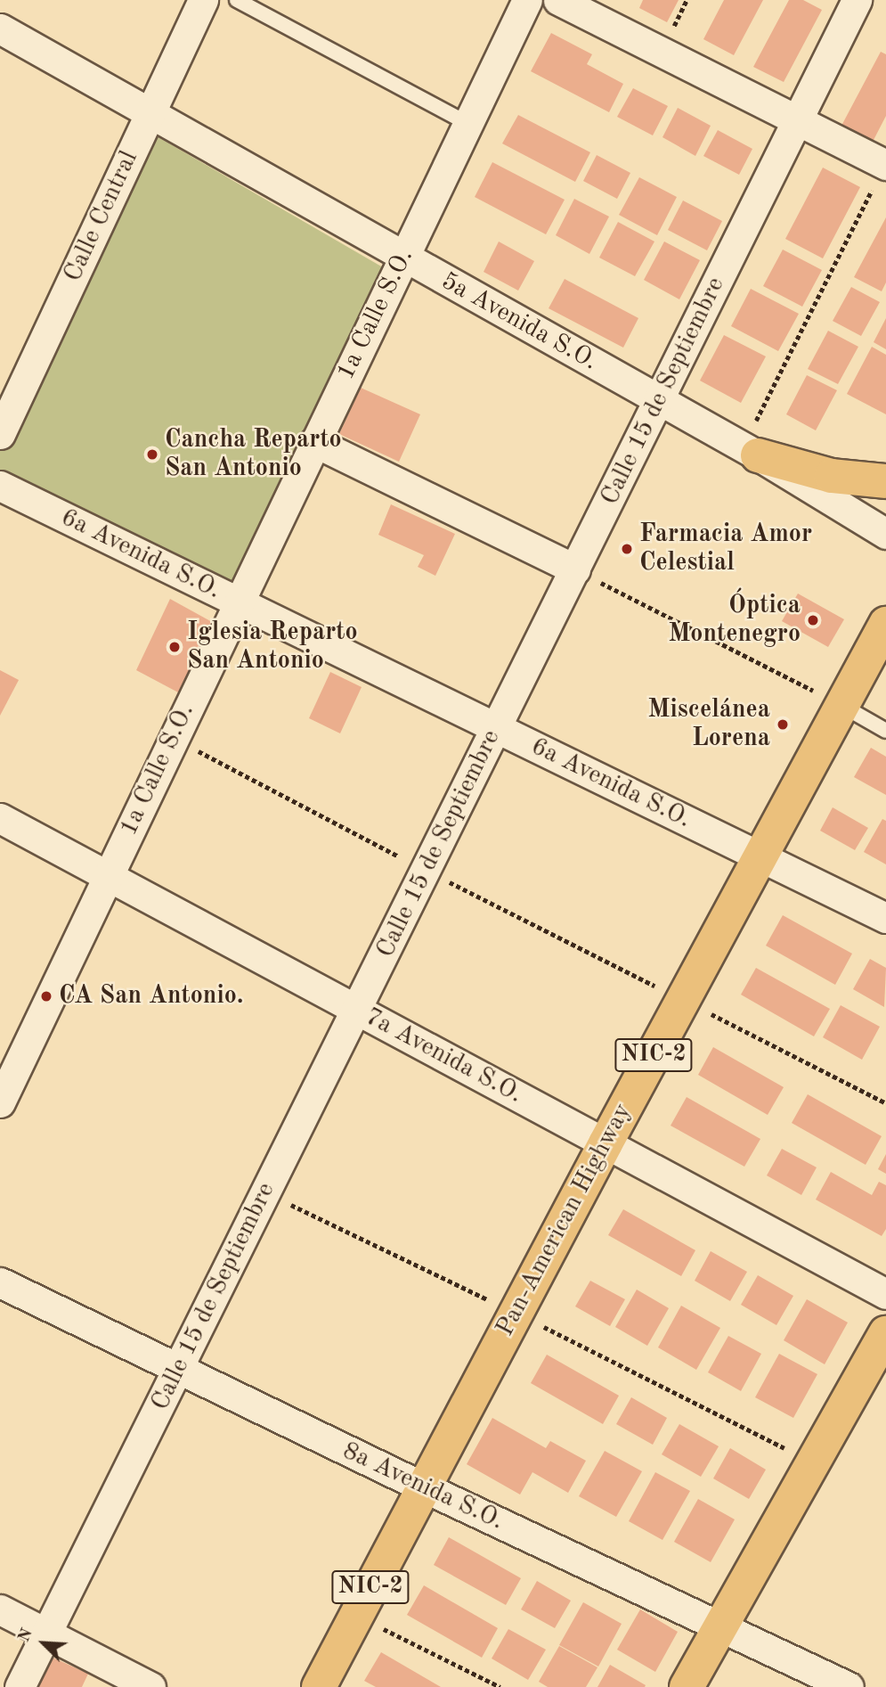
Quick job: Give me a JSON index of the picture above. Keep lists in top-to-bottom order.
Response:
{
  "streets": {
    "highway": ["NIC-2", "Pan-American Highway"],
    "street": [
      "Calle Central",
      "1a Calle S.O.",
      "5a Avenida S.O.",
      "Calle 15 de Septiembre",
      "6a Avenida S.O.",
      "7a Avenida S.O.",
      "8a Avenida S.O."
    ]
  },
  "crossings": [
    ["Calle Central", "5a Avenida S.O."],
    ["1a Calle S.O.", "5a Avenida S.O."],
    ["1a Calle S.O.", "6a Avenida S.O."],
    ["1a Calle S.O.", "7a Avenida S.O."],
    ["5a Avenida S.O.", "Calle 15 de Septiembre"],
    ["Calle 15 de Septiembre", "6a Avenida S.O."],
    ["Calle 15 de Septiembre", "7a Avenida S.O."],
    ["Calle 15 de Septiembre", "8a Avenida S.O."],
    ["6a Avenida S.O.", "Pan-American Highway"],
    ["7a Avenida S.O.", "Pan-American Highway"],
    ["Pan-American Highway", "8a Avenida S.O."]
  ],
  "places": [
    "Cancha Reparto San Antonio",
    "Farmacia Amor Celestial",
    "Óptica Montenegro",
    "Iglesia Reparto San Antonio",
    "Miscelánea Lorena",
    "CA San Antonio."
  ],
  "north": "top left"
}
